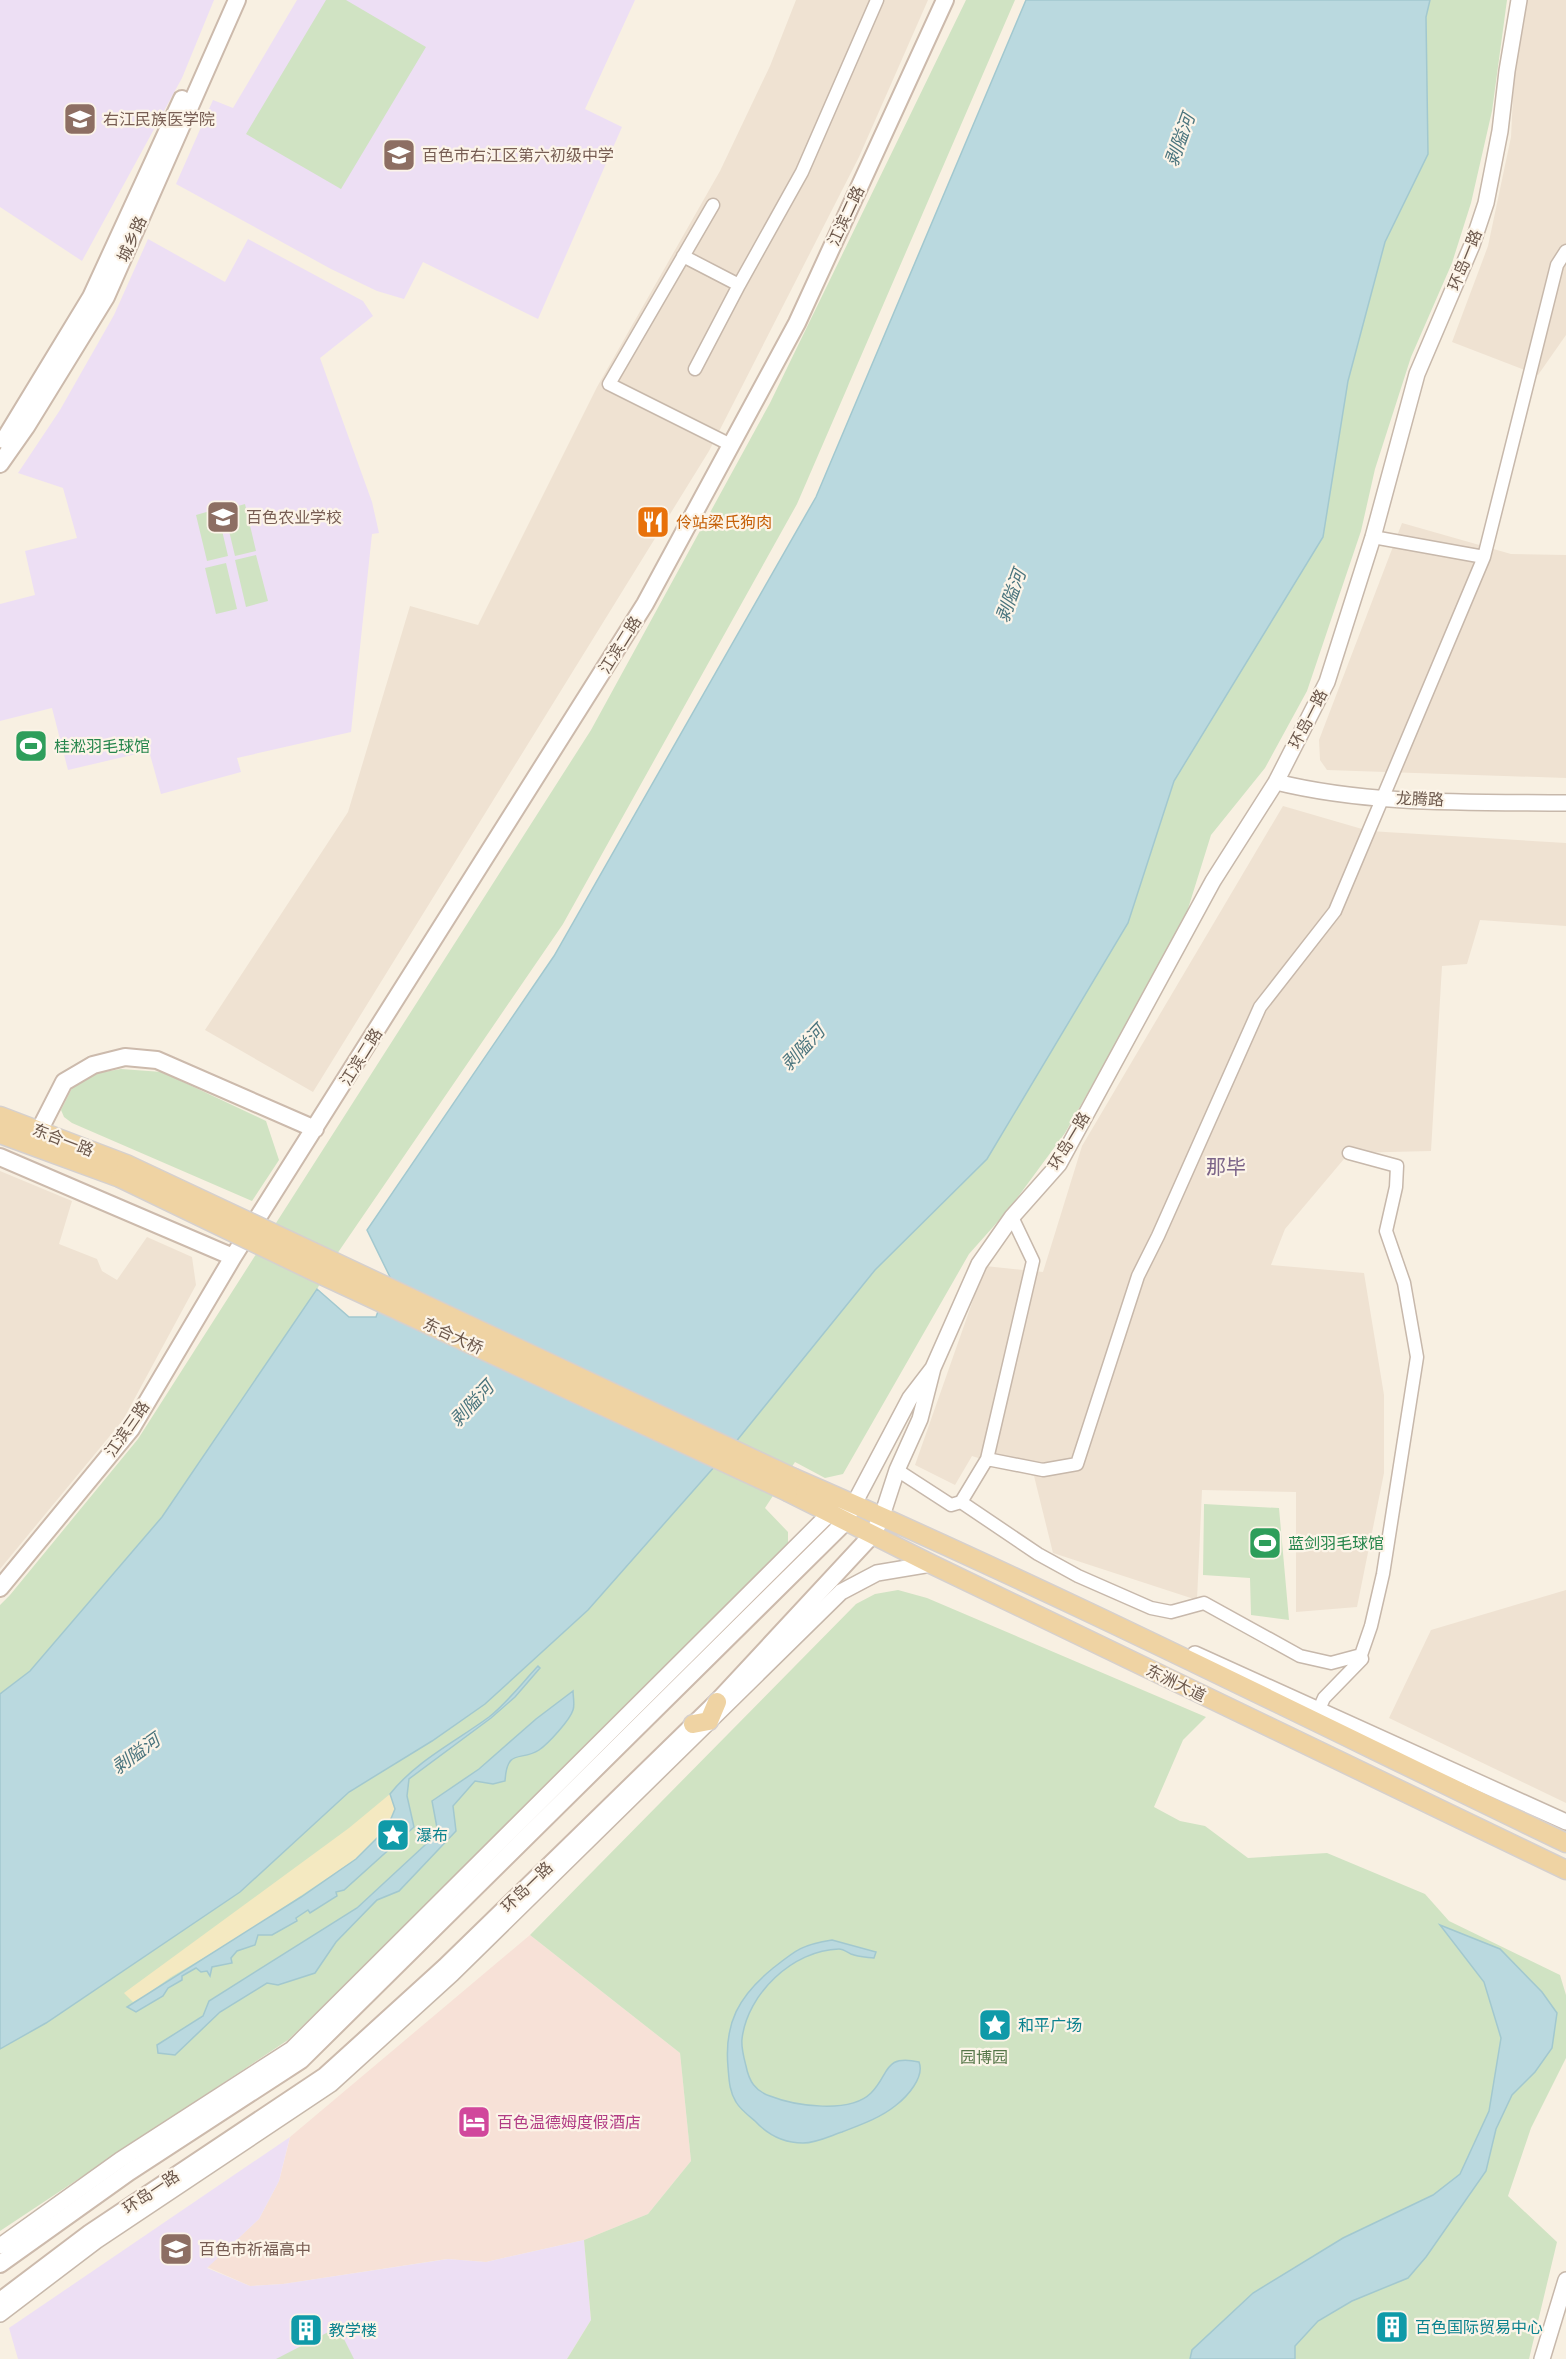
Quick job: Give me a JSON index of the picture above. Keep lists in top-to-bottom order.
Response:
{
  "streets": {
    "main road": [
      "江滨二路",
      "城乡路",
      "环岛一路",
      "东合一路",
      "东合大桥",
      "江滨三路",
      "东洲大道"
    ],
    "street": ["龙腾路"]
  },
  "crossings": [
    ["江滨二路", "江滨三路"],
    ["环岛一路", "龙腾路"],
    ["环岛一路", "东洲大道"],
    ["东合一路", "东合大桥"],
    ["东合大桥", "东洲大道"]
  ],
  "districts": ["那毕"],
  "water": ["剥隘河"],
  "parks": ["园博园"],
  "places": {
    "school or university": [
      "右江民族医学院",
      "百色市右江区第六初级中学",
      "百色农业学校",
      "百色市祈福高中"
    ],
    "restaurant": ["伶站梁氏狗肉"],
    "sports": ["桂淞羽毛球馆", "蓝剑羽毛球馆"],
    "place": ["瀑布", "和平广场"],
    "hotel": ["百色温德姆度假酒店"],
    "building": ["百色国际贸易中心", "教学楼"]
  }
}
